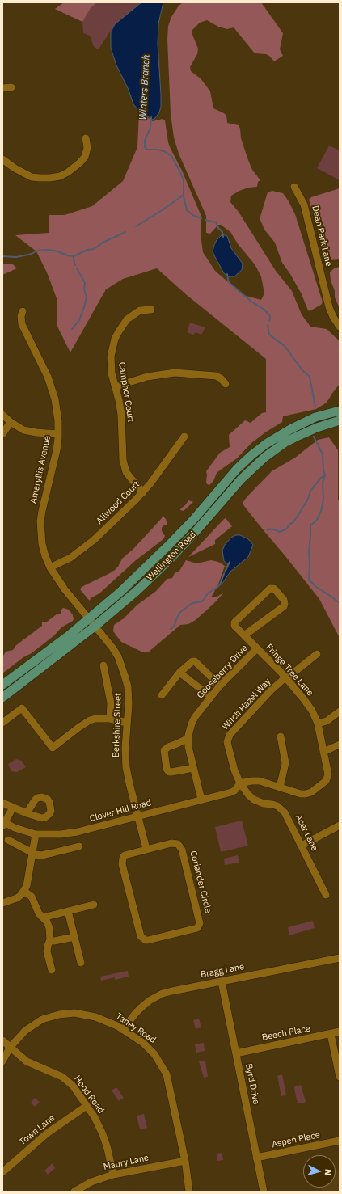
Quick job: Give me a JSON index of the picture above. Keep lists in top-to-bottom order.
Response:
{
  "streets": {
    "main road": ["Wellington Road"],
    "street": [
      "Dean Park Lane",
      "Camphor Court",
      "Amaryllis Avenue",
      "Allwood Court",
      "Fringe Tree Lane",
      "Gooseberry Drive",
      "Witch Hazel Way",
      "Berkshire Street",
      "Clover Hill Road",
      "Acer Lane",
      "Coriander Circle",
      "Bragg Lane",
      "Taney Road",
      "Beech Place",
      "Byrd Drive",
      "Hood Road",
      "Town Lane",
      "Aspen Place",
      "Maury Lane"
    ]
  },
  "crossings": [
    ["Camphor Court", "Allwood Court"],
    ["Amaryllis Avenue", "Allwood Court"],
    ["Amaryllis Avenue", "Wellington Road"],
    ["Amaryllis Avenue", "Berkshire Street"],
    ["Wellington Road", "Berkshire Street"],
    ["Fringe Tree Lane", "Gooseberry Drive"],
    ["Fringe Tree Lane", "Witch Hazel Way"],
    ["Fringe Tree Lane", "Clover Hill Road"],
    ["Fringe Tree Lane", "Acer Lane"],
    ["Gooseberry Drive", "Clover Hill Road"],
    ["Witch Hazel Way", "Clover Hill Road"],
    ["Witch Hazel Way", "Acer Lane"],
    ["Berkshire Street", "Clover Hill Road"],
    ["Clover Hill Road", "Acer Lane"],
    ["Bragg Lane", "Taney Road"],
    ["Bragg Lane", "Byrd Drive"],
    ["Taney Road", "Hood Road"],
    ["Taney Road", "Maury Lane"],
    ["Beech Place", "Byrd Drive"],
    ["Byrd Drive", "Aspen Place"],
    ["Hood Road", "Town Lane"],
    ["Hood Road", "Maury Lane"]
  ],
  "water": ["Winters Branch"],
  "north": "right"
}
